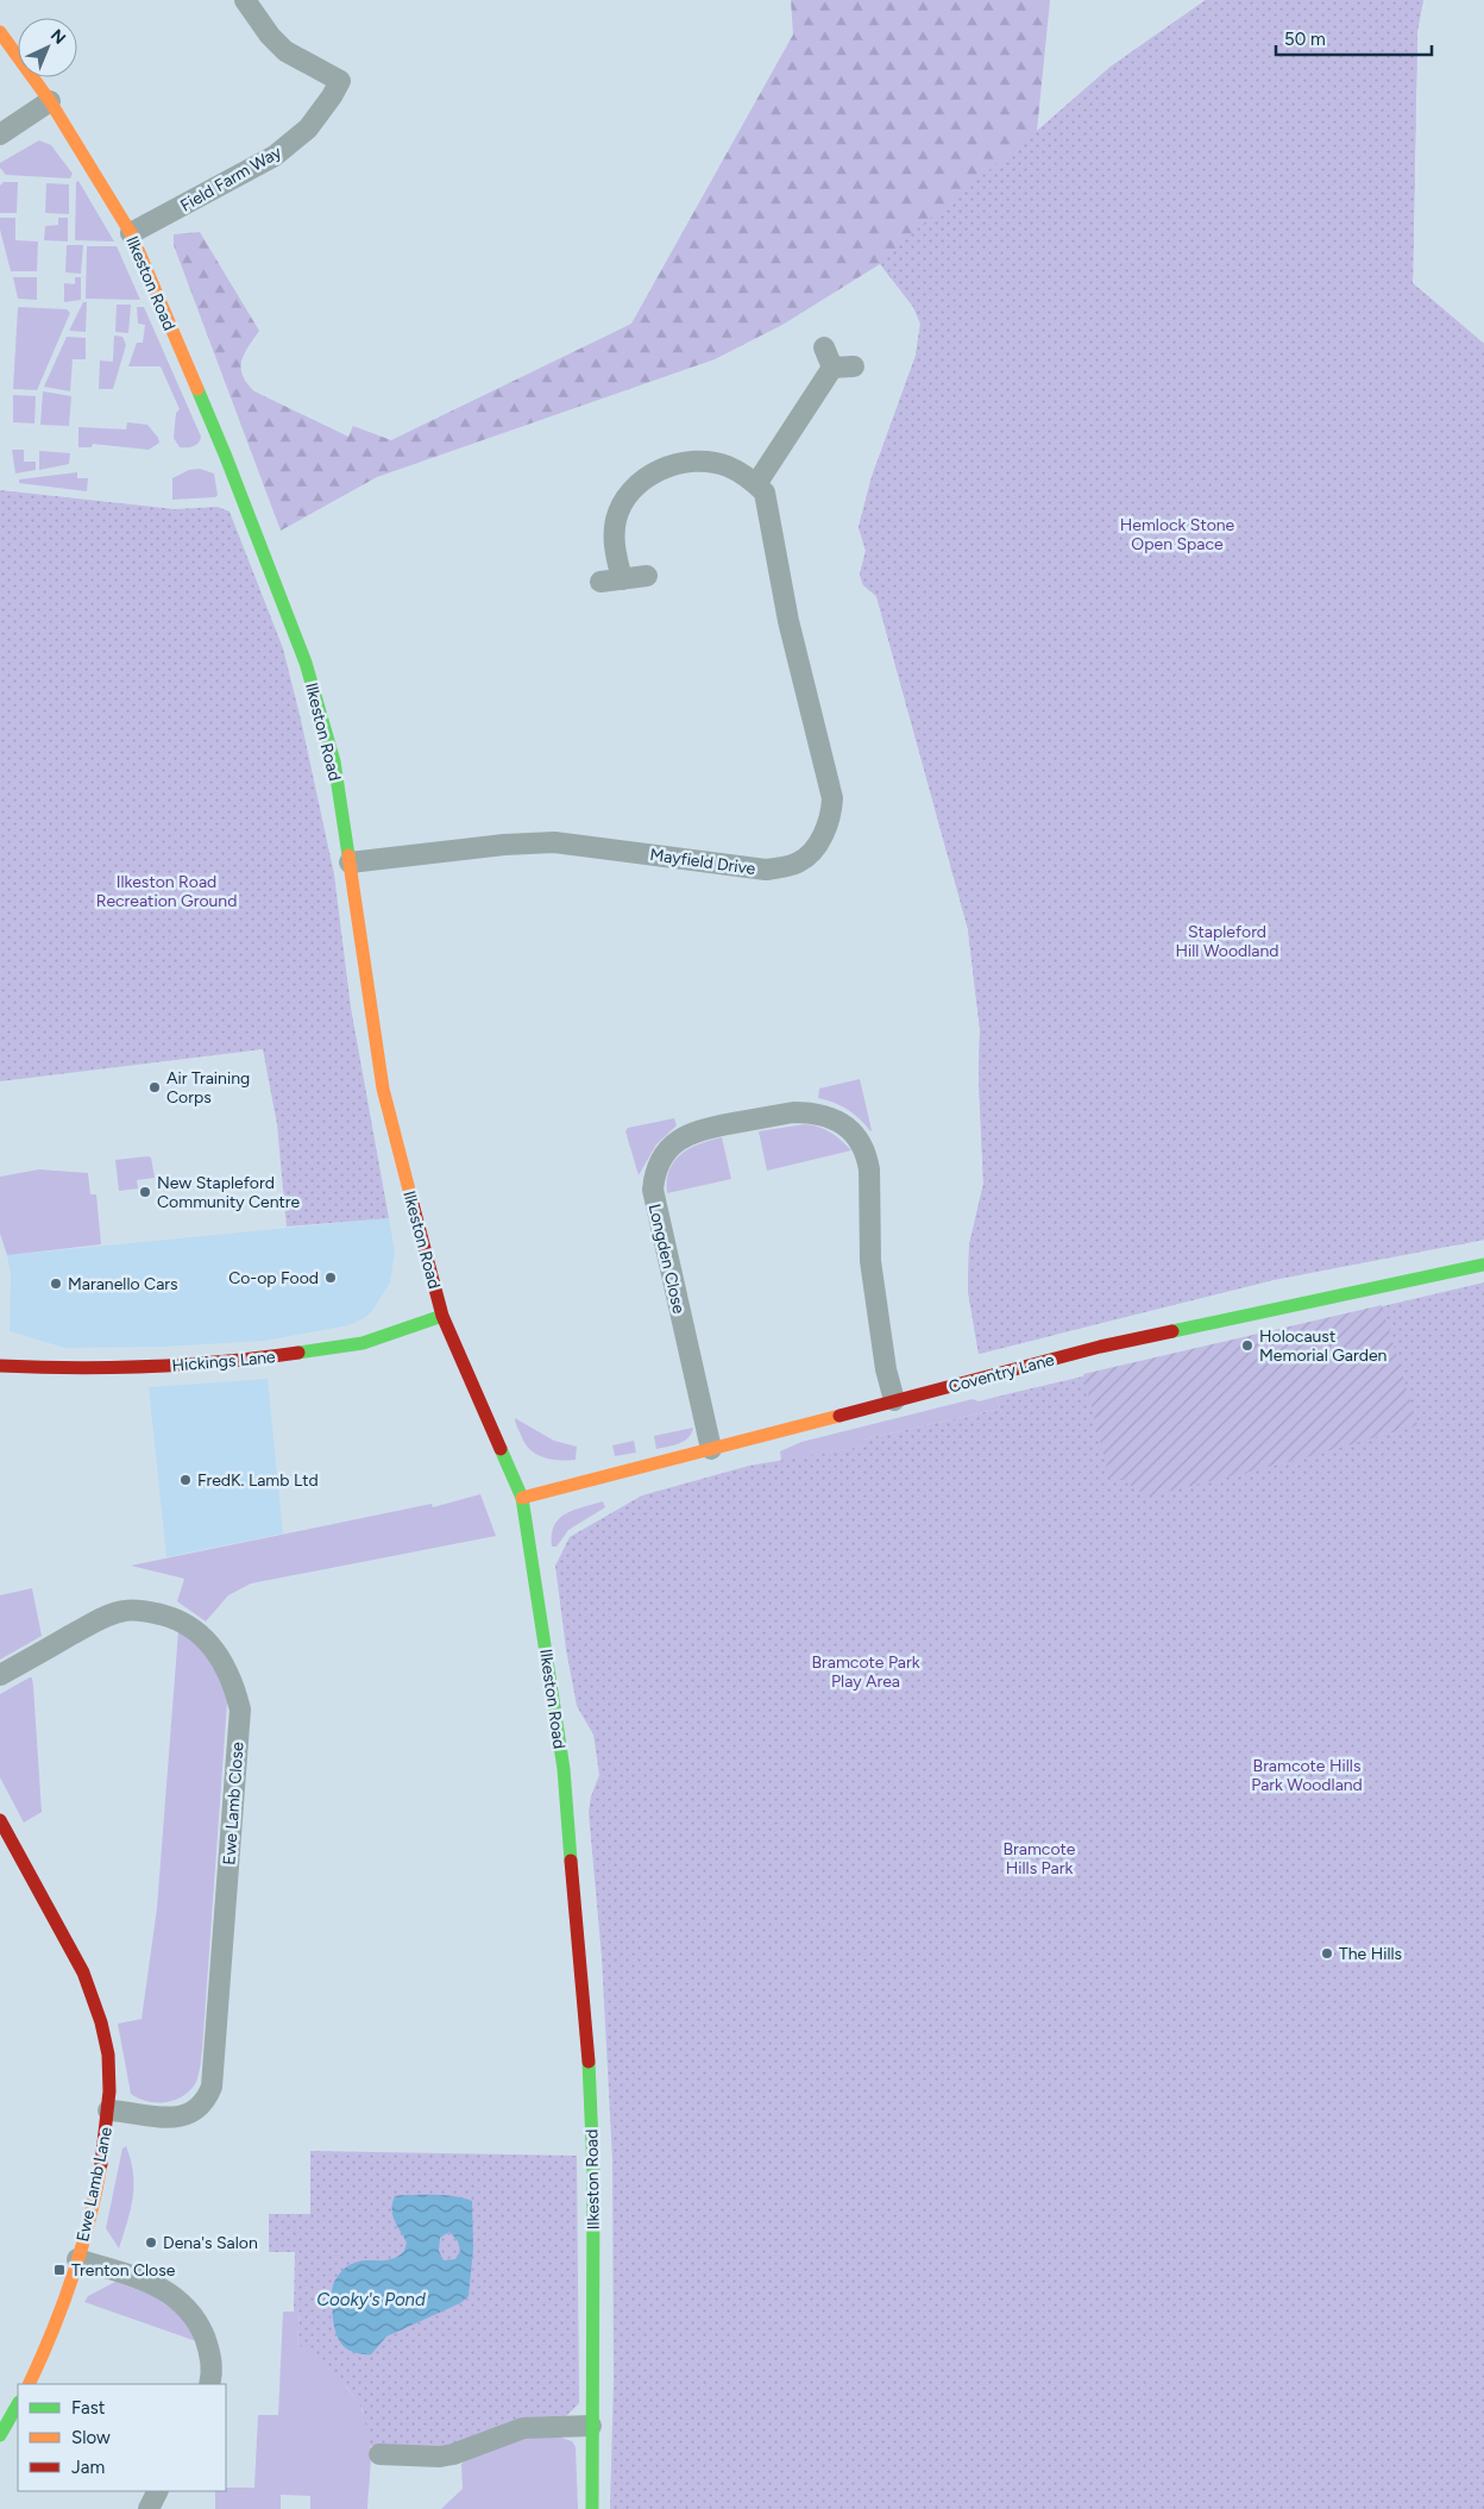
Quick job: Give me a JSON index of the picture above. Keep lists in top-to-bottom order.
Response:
{
  "streets": {
    "main road": [
      "Ilkeston Road",
      "Hickings Lane",
      "Coventry Lane",
      "Ewe Lamb Lane"
    ],
    "street": [
      "Field Farm Way",
      "Mayfield Drive",
      "Longden Close",
      "Ewe Lamb Close"
    ]
  },
  "crossings": [
    ["Field Farm Way", "Ilkeston Road"],
    ["Ilkeston Road", "Mayfield Drive"],
    ["Ilkeston Road", "Hickings Lane"],
    ["Ilkeston Road", "Coventry Lane"],
    ["Longden Close", "Coventry Lane"],
    ["Ewe Lamb Close", "Ewe Lamb Lane"]
  ],
  "water": ["Cooky's Pond"],
  "parks": [
    "Hemlock Stone Open Space",
    "Ilkeston Road Recreation Ground",
    "Stapleford Hill Woodland",
    "Bramcote Park Play Area",
    "Bramcote Hills Park Woodland",
    "Bramcote Hills Park"
  ],
  "places": {
    "other": [
      "Air Training Corps",
      "New Stapleford Community Centre",
      "Co-op Food",
      "Maranello Cars",
      "Holocaust Memorial Garden",
      "FredK. Lamb Ltd",
      "The Hills",
      "Dena's Salon"
    ],
    "transit": ["Trenton Close"]
  },
  "legend": ["Fast", "Slow", "Jam"],
  "scale_bar": "50 m",
  "north": "top right"
}
